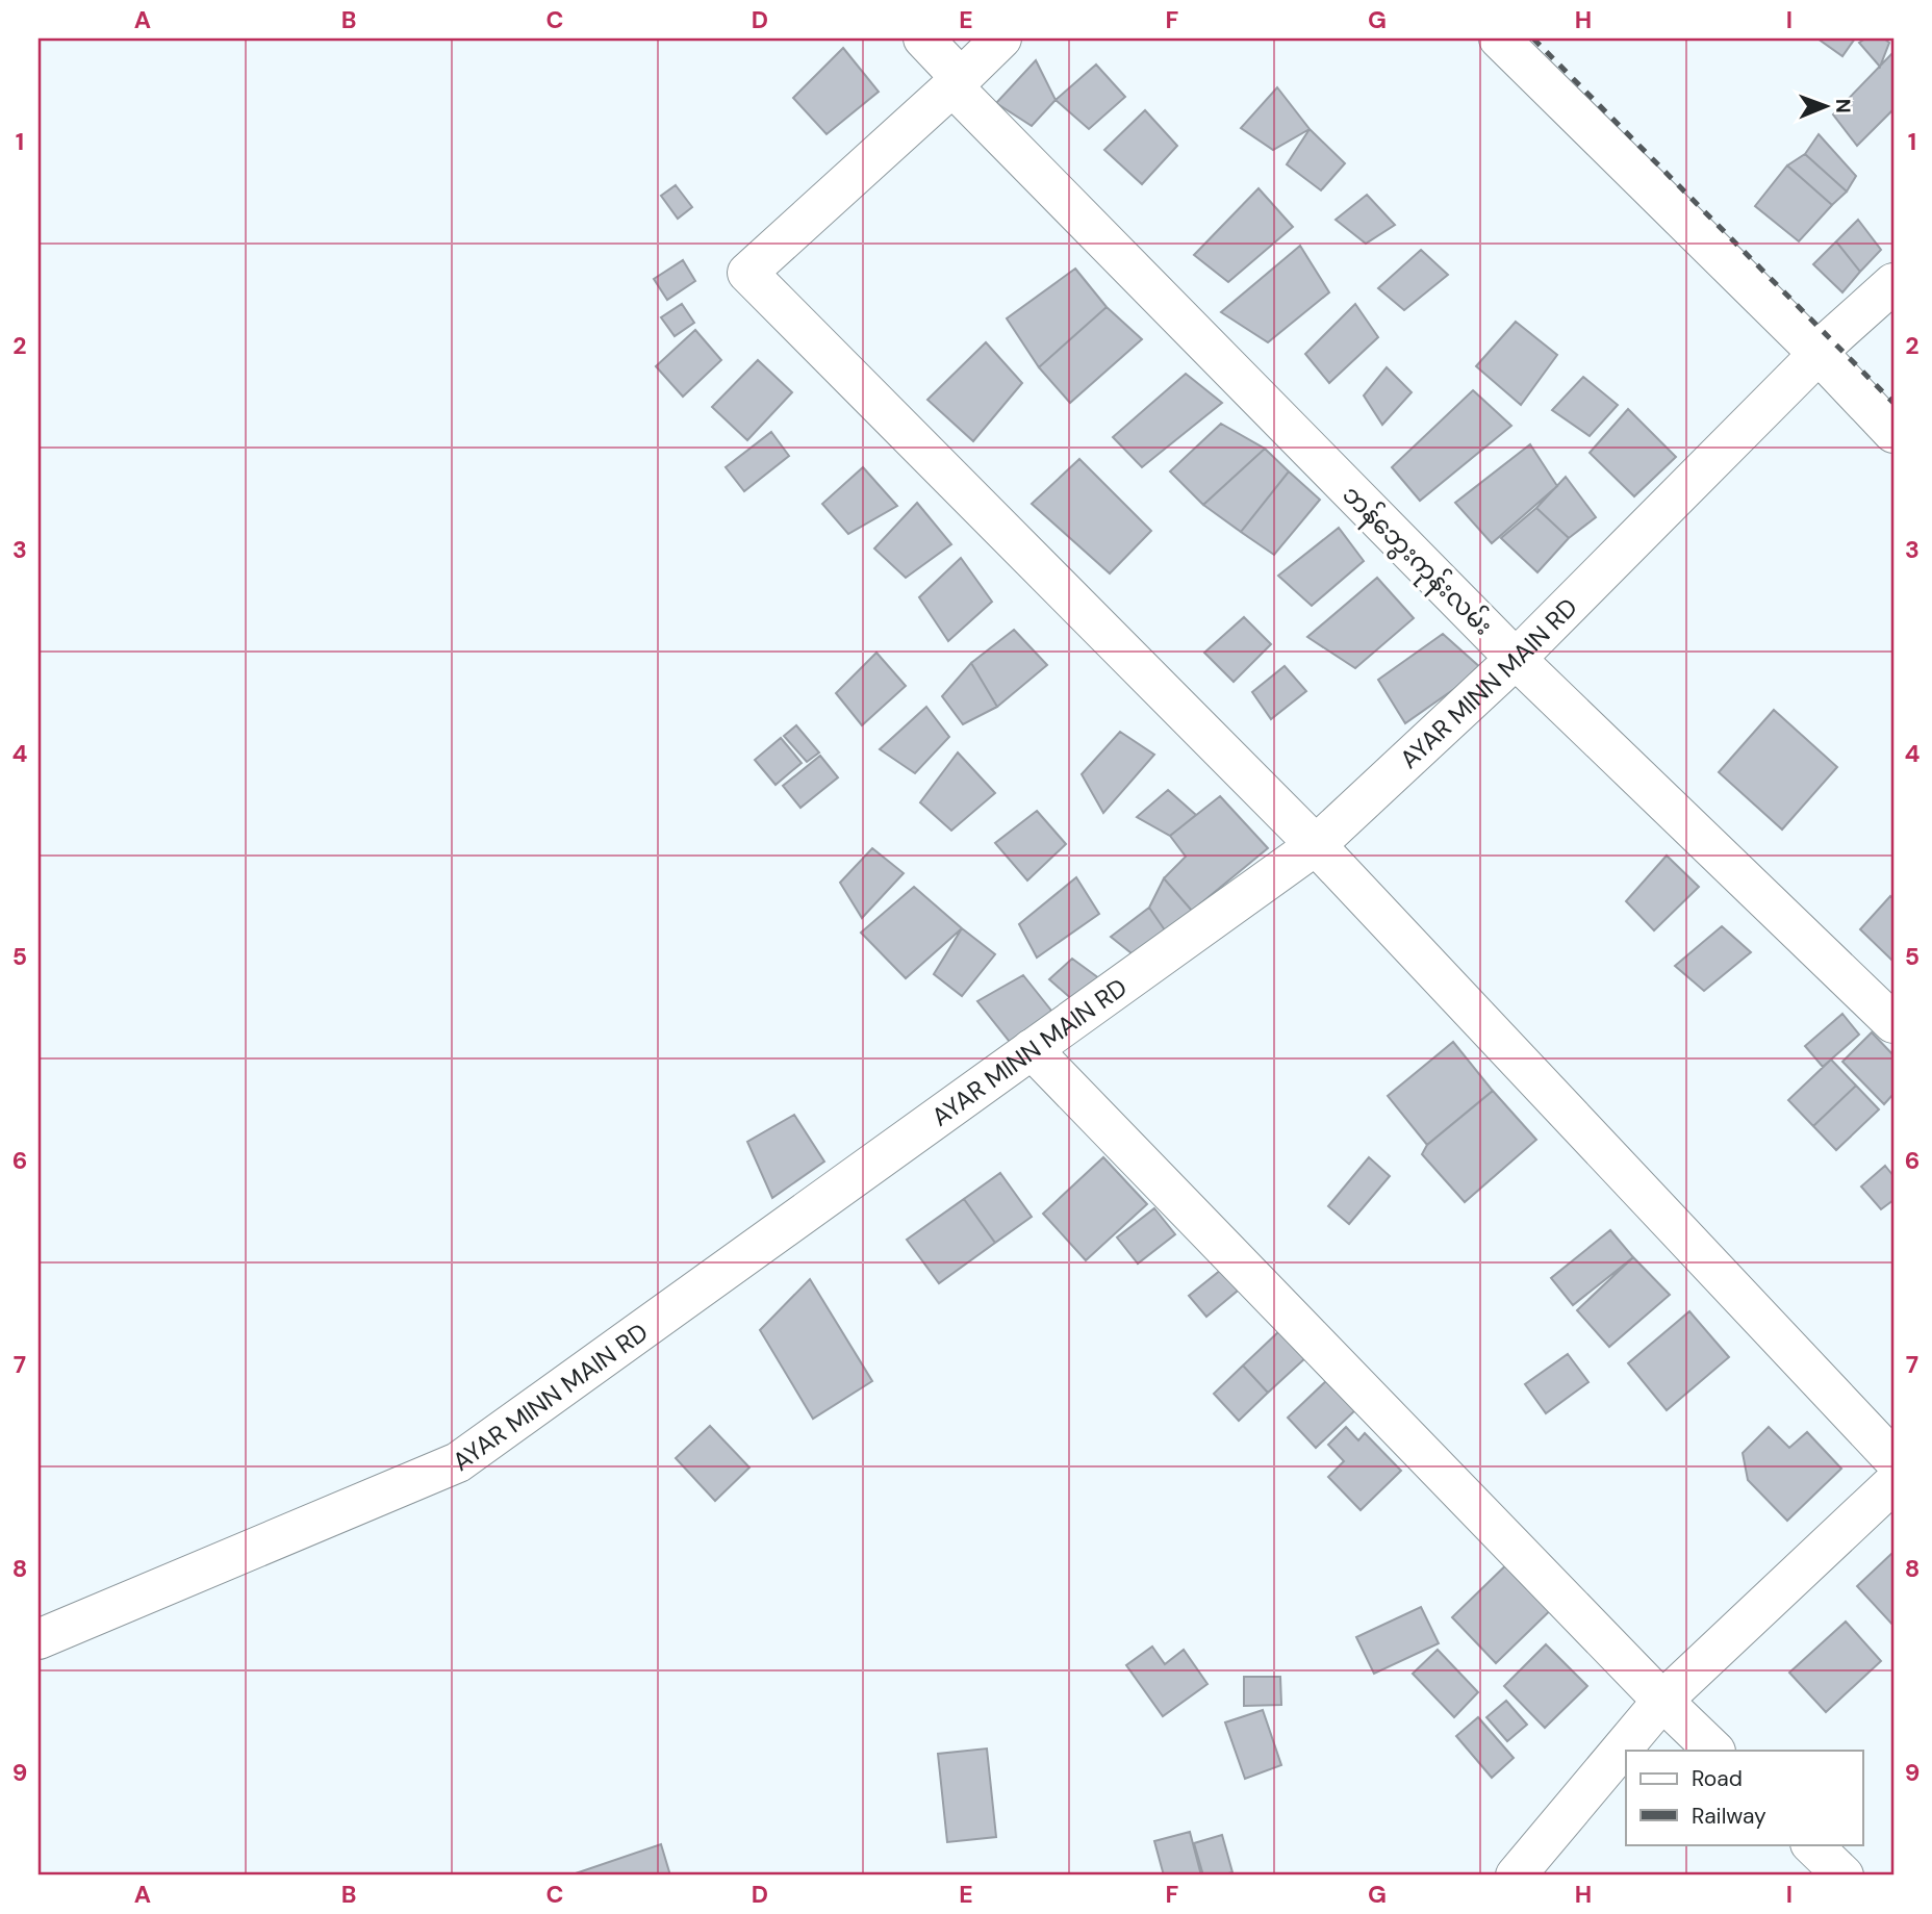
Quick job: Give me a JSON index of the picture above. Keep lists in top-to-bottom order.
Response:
{
  "streets": {
    "street": ["ဘန်ဘွေးကုန်းလမ်း", "AYAR MINN MAIN RD"]
  },
  "crossings": [
    ["ဘန်ဘွေးကုန်းလမ်း", "AYAR MINN MAIN RD"]
  ],
  "legend": ["Road", "Railway"],
  "north": "right",
  "grid": {
    "columns": [
      "A",
      "B",
      "C",
      "D",
      "E",
      "F",
      "G",
      "H",
      "I"
    ],
    "rows": [
      "1",
      "2",
      "3",
      "4",
      "5",
      "6",
      "7",
      "8",
      "9"
    ]
  }
}
